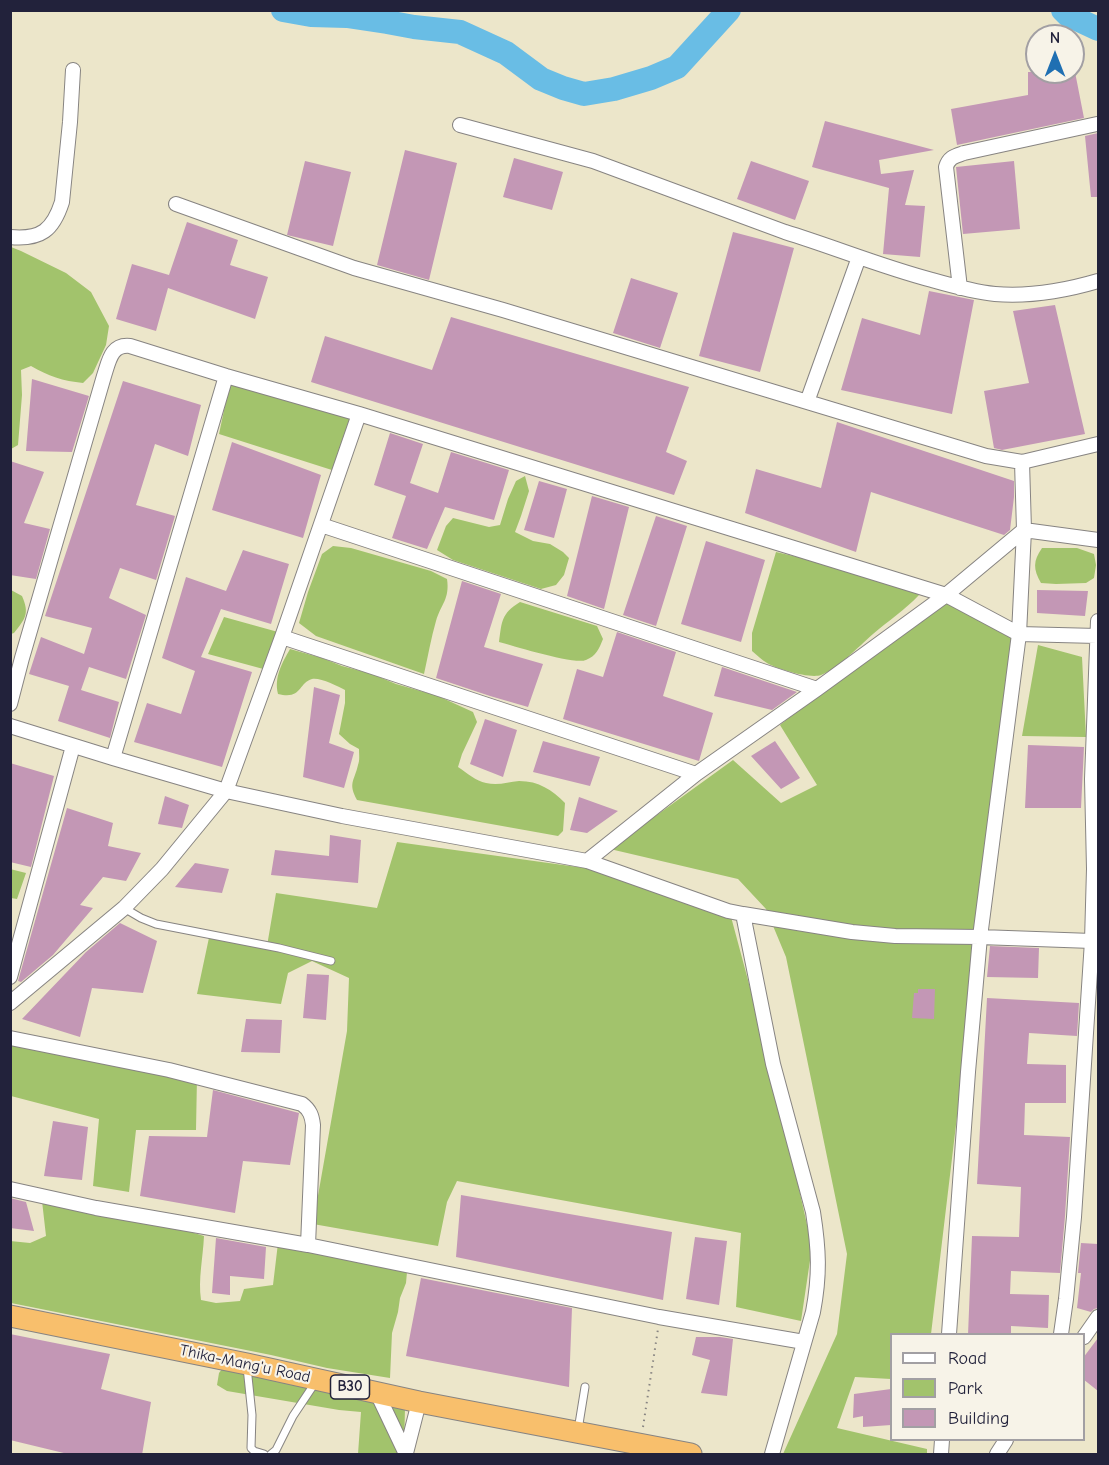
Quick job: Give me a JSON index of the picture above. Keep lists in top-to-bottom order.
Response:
{
  "streets": {
    "highway": ["Thika-Mang'u Road", "B30"]
  },
  "legend": ["Road", "Park", "Building"],
  "north": "top"
}
